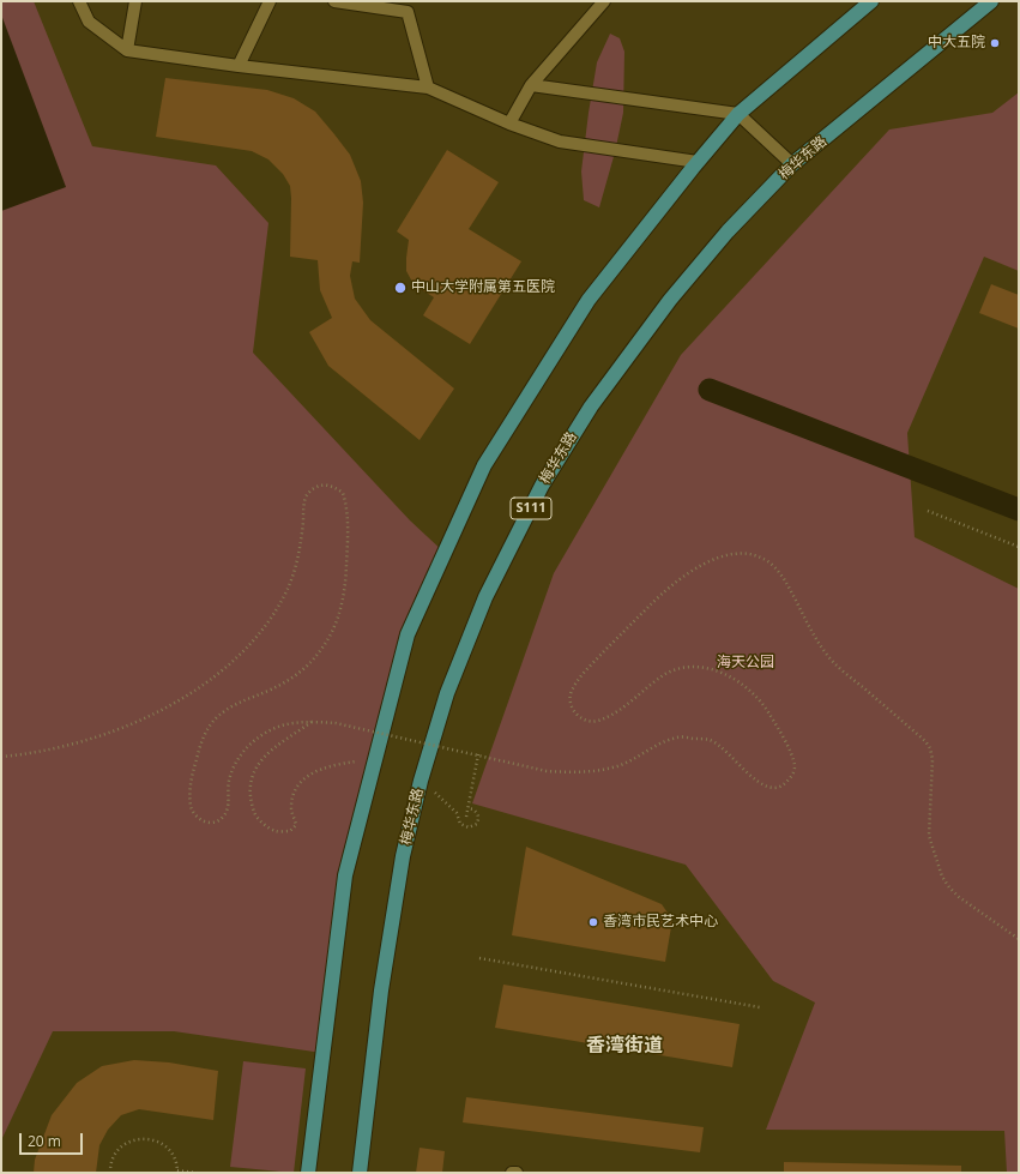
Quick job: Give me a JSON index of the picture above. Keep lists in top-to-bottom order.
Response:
{
  "streets": {
    "main road": ["梅华东路", "S111"]
  },
  "districts": ["香湾街道"],
  "parks": ["海天公园"],
  "places": ["中大五院", "中山大学附属第五医院", "香湾市民艺术中心"],
  "scale_bar": "20 m"
}
